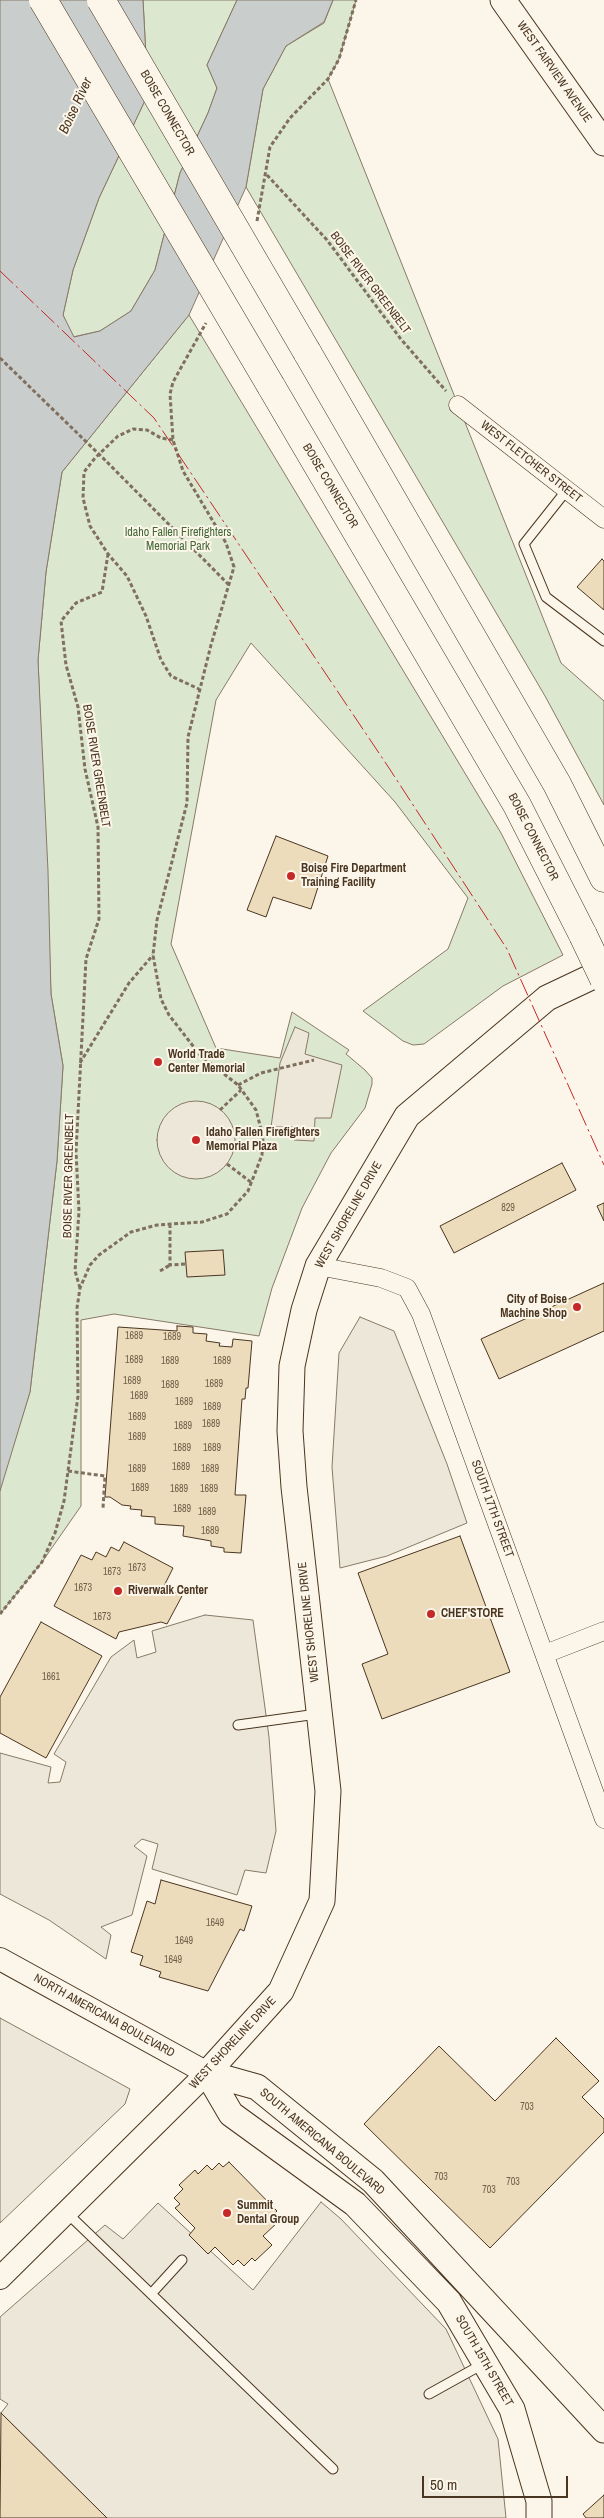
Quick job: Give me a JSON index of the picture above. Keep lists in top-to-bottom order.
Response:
{
  "streets": {
    "highway": ["BOISE CONNECTOR"],
    "main road": [
      "WEST FAIRVIEW AVENUE",
      "WEST SHORELINE DRIVE",
      "SOUTH AMERICANA BOULEVARD",
      "SOUTH 15TH STREET"
    ],
    "street": ["WEST FLETCHER STREET", "SOUTH 17TH STREET", "NORTH AMERICANA BOULEVARD"],
    "path": ["BOISE RIVER GREENBELT"]
  },
  "crossings": [
    ["BOISE RIVER GREENBELT", "WEST FLETCHER STREET"],
    ["WEST SHORELINE DRIVE", "SOUTH 17TH STREET"],
    ["WEST SHORELINE DRIVE", "NORTH AMERICANA BOULEVARD"],
    ["WEST SHORELINE DRIVE", "SOUTH AMERICANA BOULEVARD"],
    ["WEST SHORELINE DRIVE", "SOUTH 15TH STREET"],
    ["NORTH AMERICANA BOULEVARD", "SOUTH AMERICANA BOULEVARD"],
    ["NORTH AMERICANA BOULEVARD", "SOUTH 15TH STREET"],
    ["SOUTH AMERICANA BOULEVARD", "SOUTH 15TH STREET"]
  ],
  "water": ["Boise River"],
  "parks": ["Idaho Fallen Firefighters Memorial Park"],
  "places": [
    "Boise Fire Department Training Facility",
    "World Trade Center Memorial",
    "Idaho Fallen Firefighters Memorial Plaza",
    "City of Boise Machine Shop",
    "Riverwalk Center",
    "CHEF'STORE",
    "Summit Dental Group"
  ],
  "house_numbers": [
    "829",
    "1689",
    "1689",
    "1689",
    "1689",
    "1689",
    "1689",
    "1689",
    "1689",
    "1689",
    "1689",
    "1689",
    "1689",
    "1689",
    "1689",
    "1689",
    "1689",
    "1689",
    "1689",
    "1689",
    "1689",
    "1689",
    "1689",
    "1689",
    "1689",
    "1689",
    "1689",
    "1673",
    "1673",
    "1673",
    "1673",
    "1661",
    "1649",
    "1649",
    "1649",
    "703",
    "703",
    "703",
    "703"
  ],
  "scale_bar": "50 m"
}
